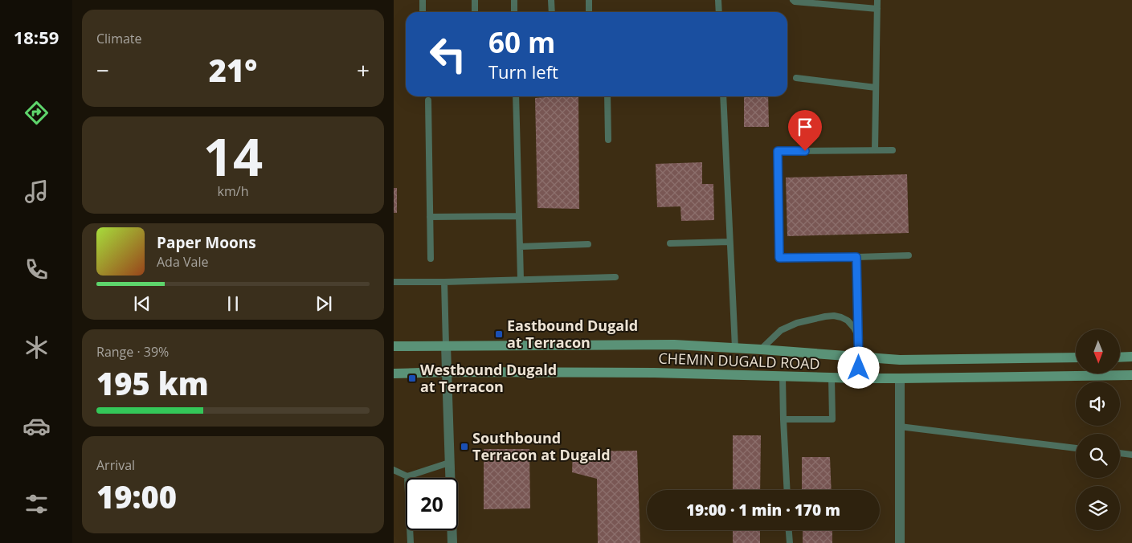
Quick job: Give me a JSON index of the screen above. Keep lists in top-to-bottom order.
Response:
{
  "streets": {
    "main road": ["CHEMIN DUGALD ROAD"]
  },
  "places": {
    "transit": ["Eastbound Dugald at Terracon", "Westbound Dugald at Terracon", "Southbound Terracon at Dugald"]
  },
  "north": "bottom",
  "page": {
    "tabs": "18:59",
    "tile": [
      "Climate",
      ["14", "km/h"],
      ["Range · 39%", "195 km"],
      ["Arrival", "19:00"]
    ],
    "turn": ["60 m", "Turn left"],
    "heat": ["−", "21°", "+"],
    "song": ["Paper Moons", "Ada Vale"],
    "limit": "20",
    "trip": "19:00 · 1 min · 170 m"
  }
}
